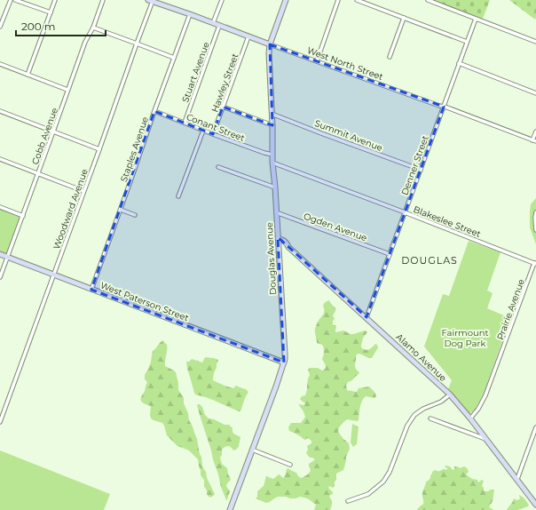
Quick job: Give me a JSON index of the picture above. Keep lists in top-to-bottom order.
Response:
{
  "streets": {
    "street": [
      "West North Street",
      "Stuart Avenue",
      "Hawley Street",
      "Conant Street",
      "Summit Avenue",
      "Cobb Avenue",
      "Staples Avenue",
      "Denner Street",
      "Woodward Avenue",
      "Blakeslee Street",
      "Ogden Avenue",
      "Douglas Avenue",
      "West Paterson Street",
      "Prairie Avenue",
      "Alamo Avenue"
    ]
  },
  "crossings": [
    ["West North Street", "Stuart Avenue"],
    ["West North Street", "Hawley Street"],
    ["West North Street", "Staples Avenue"],
    ["West North Street", "Denner Street"],
    ["West North Street", "Woodward Avenue"],
    ["West North Street", "Douglas Avenue"],
    ["Stuart Avenue", "Conant Street"],
    ["Hawley Street", "Conant Street"],
    ["Conant Street", "Staples Avenue"],
    ["Conant Street", "Douglas Avenue"],
    ["Summit Avenue", "Denner Street"],
    ["Summit Avenue", "Douglas Avenue"],
    ["Cobb Avenue", "West Paterson Street"],
    ["Staples Avenue", "West Paterson Street"],
    ["Denner Street", "Blakeslee Street"],
    ["Denner Street", "Ogden Avenue"],
    ["Denner Street", "Alamo Avenue"],
    ["Woodward Avenue", "West Paterson Street"],
    ["Blakeslee Street", "Douglas Avenue"],
    ["Blakeslee Street", "Prairie Avenue"],
    ["Ogden Avenue", "Douglas Avenue"],
    ["Douglas Avenue", "West Paterson Street"],
    ["Douglas Avenue", "Alamo Avenue"],
    ["Prairie Avenue", "Alamo Avenue"]
  ],
  "districts": ["DOUGLAS"],
  "parks": ["Fairmount Dog Park"],
  "scale_bar": "200 m"
}
